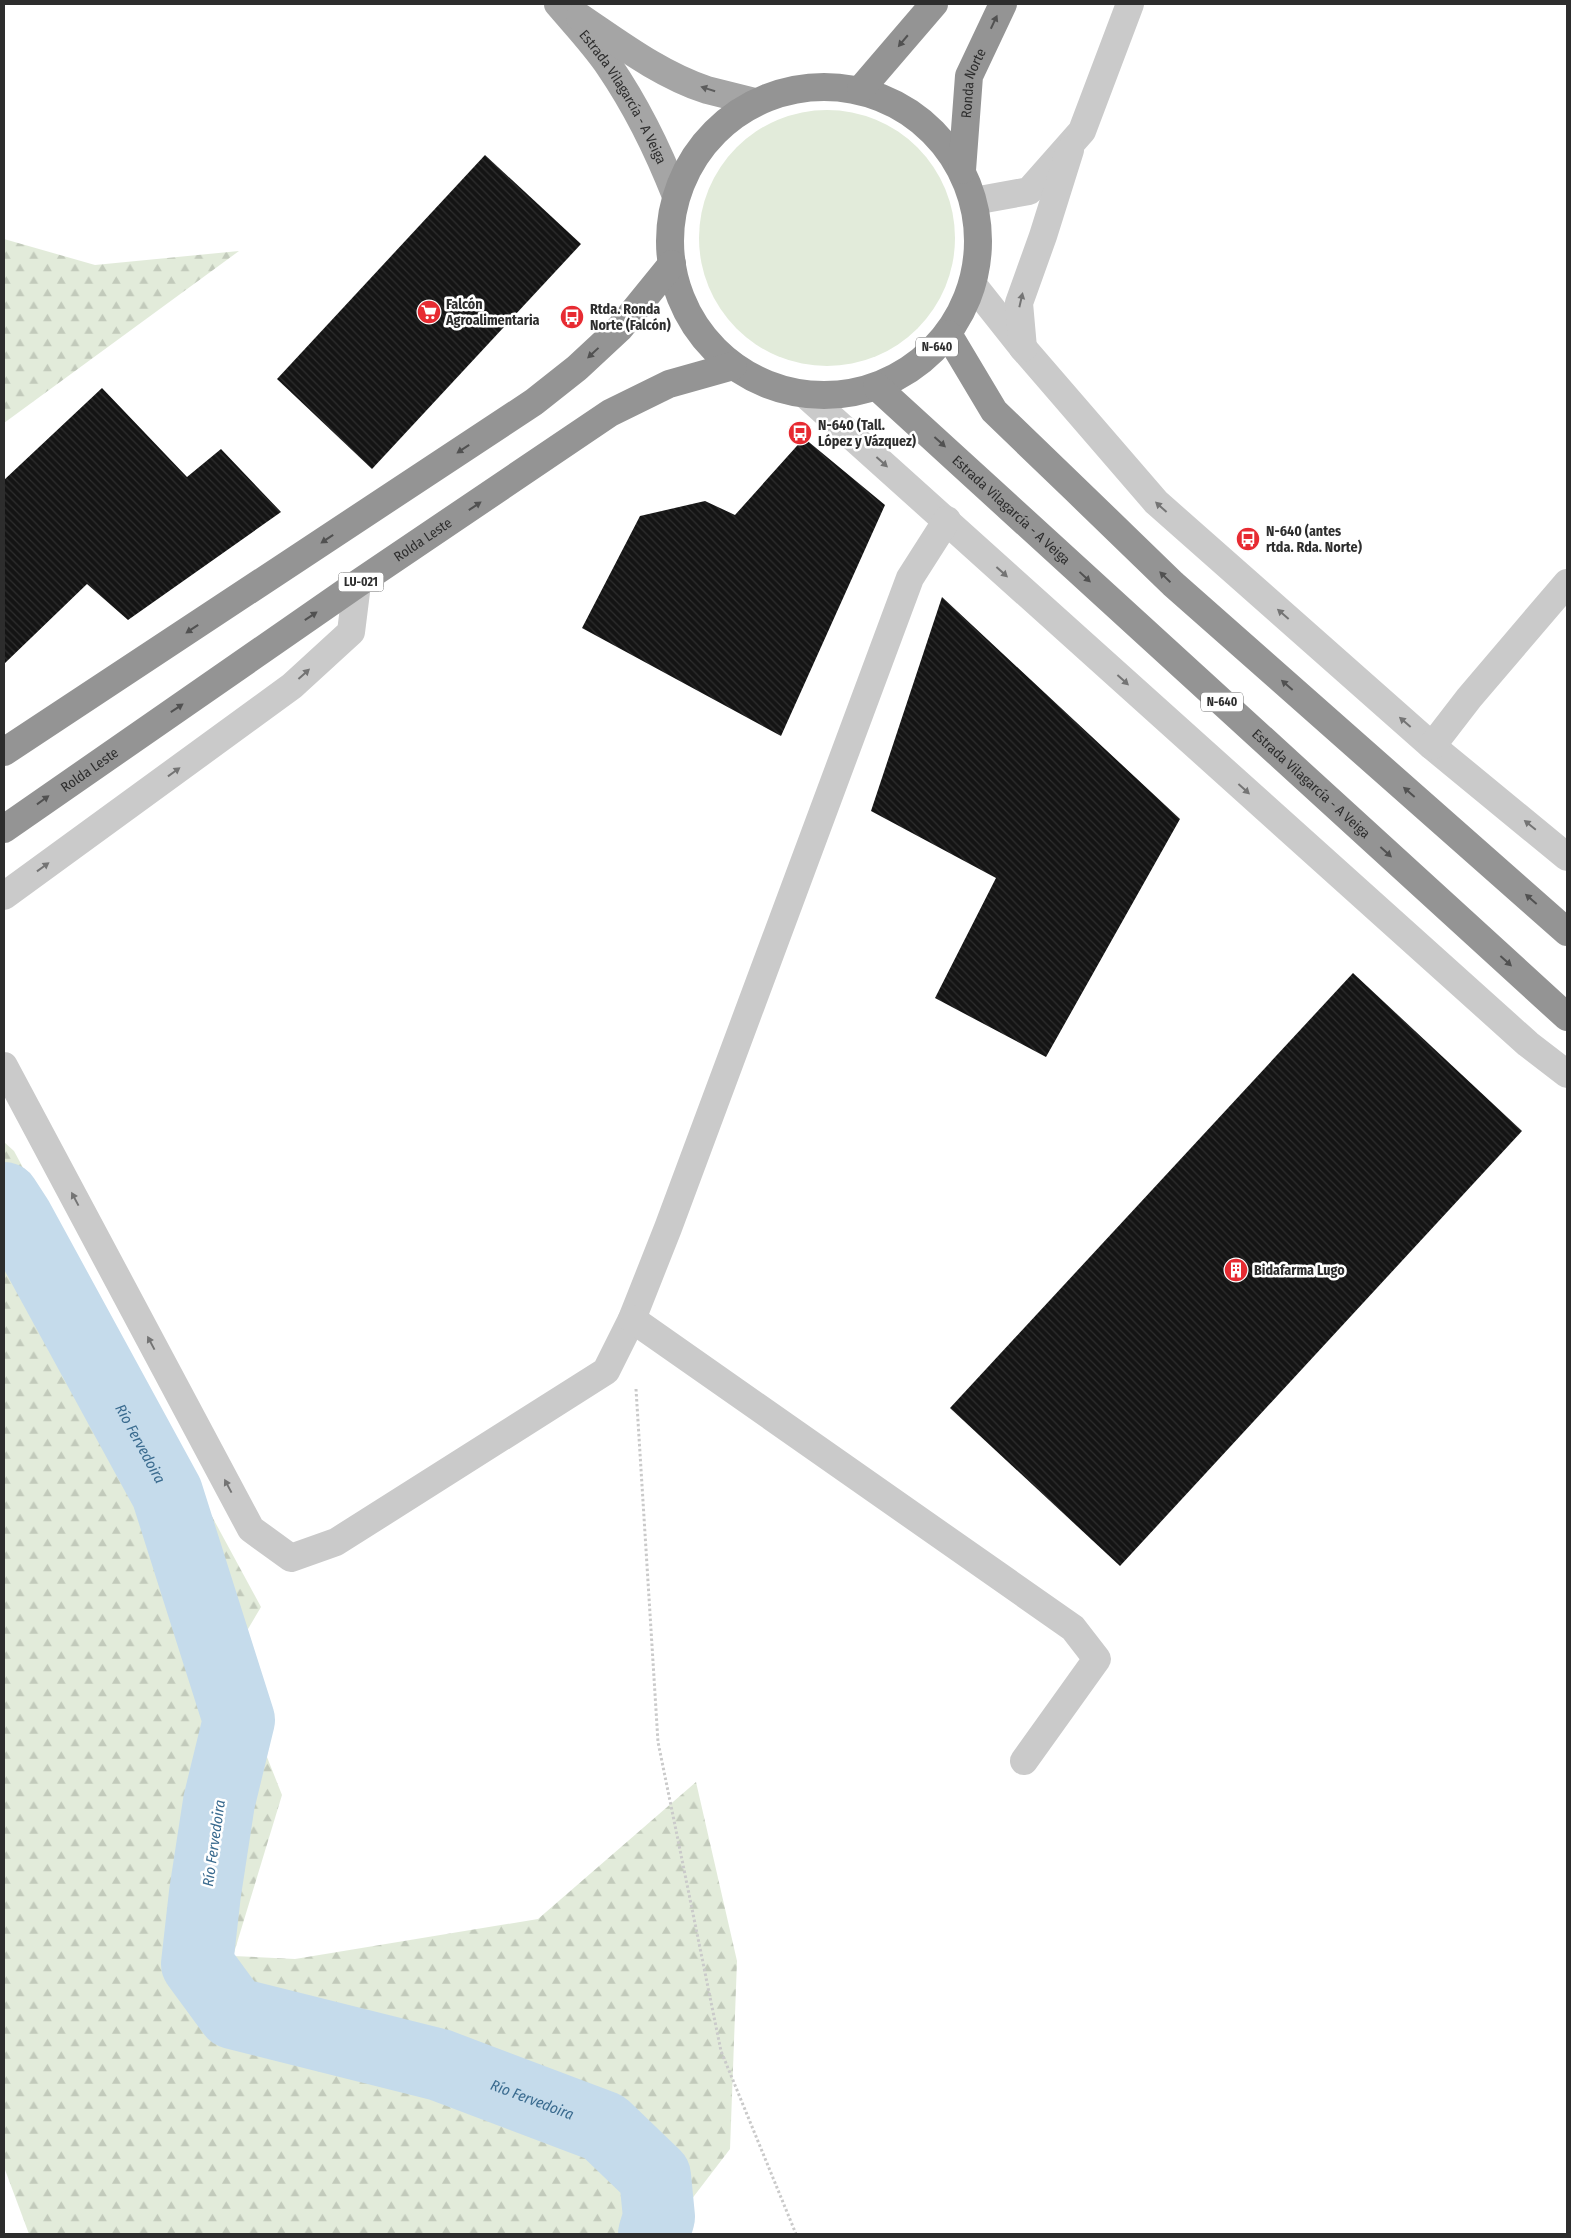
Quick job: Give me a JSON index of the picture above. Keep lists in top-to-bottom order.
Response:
{
  "streets": {
    "highway": [
      "Ronda Norte",
      "Estrada Vilagarcía - A Veiga",
      "N-640",
      "Rolda Leste",
      "LU-021"
    ]
  },
  "crossings": [
    ["Ronda Norte", "N-640"],
    ["Estrada Vilagarcía - A Veiga", "N-640"],
    ["N-640", "Rolda Leste"]
  ],
  "one_way": ["Ronda Norte"],
  "water": ["Río Fervedoira"],
  "places": {
    "supermarket": ["Falcón Agroalimentaria"],
    "bus stop": ["Rtda. Ronda Norte (Falcón)", "N-640 (Tall. López y Vázquez)", "N-640 (antes rtda. Rda. Norte)"],
    "building": ["Bidafarma Lugo"]
  }
}
